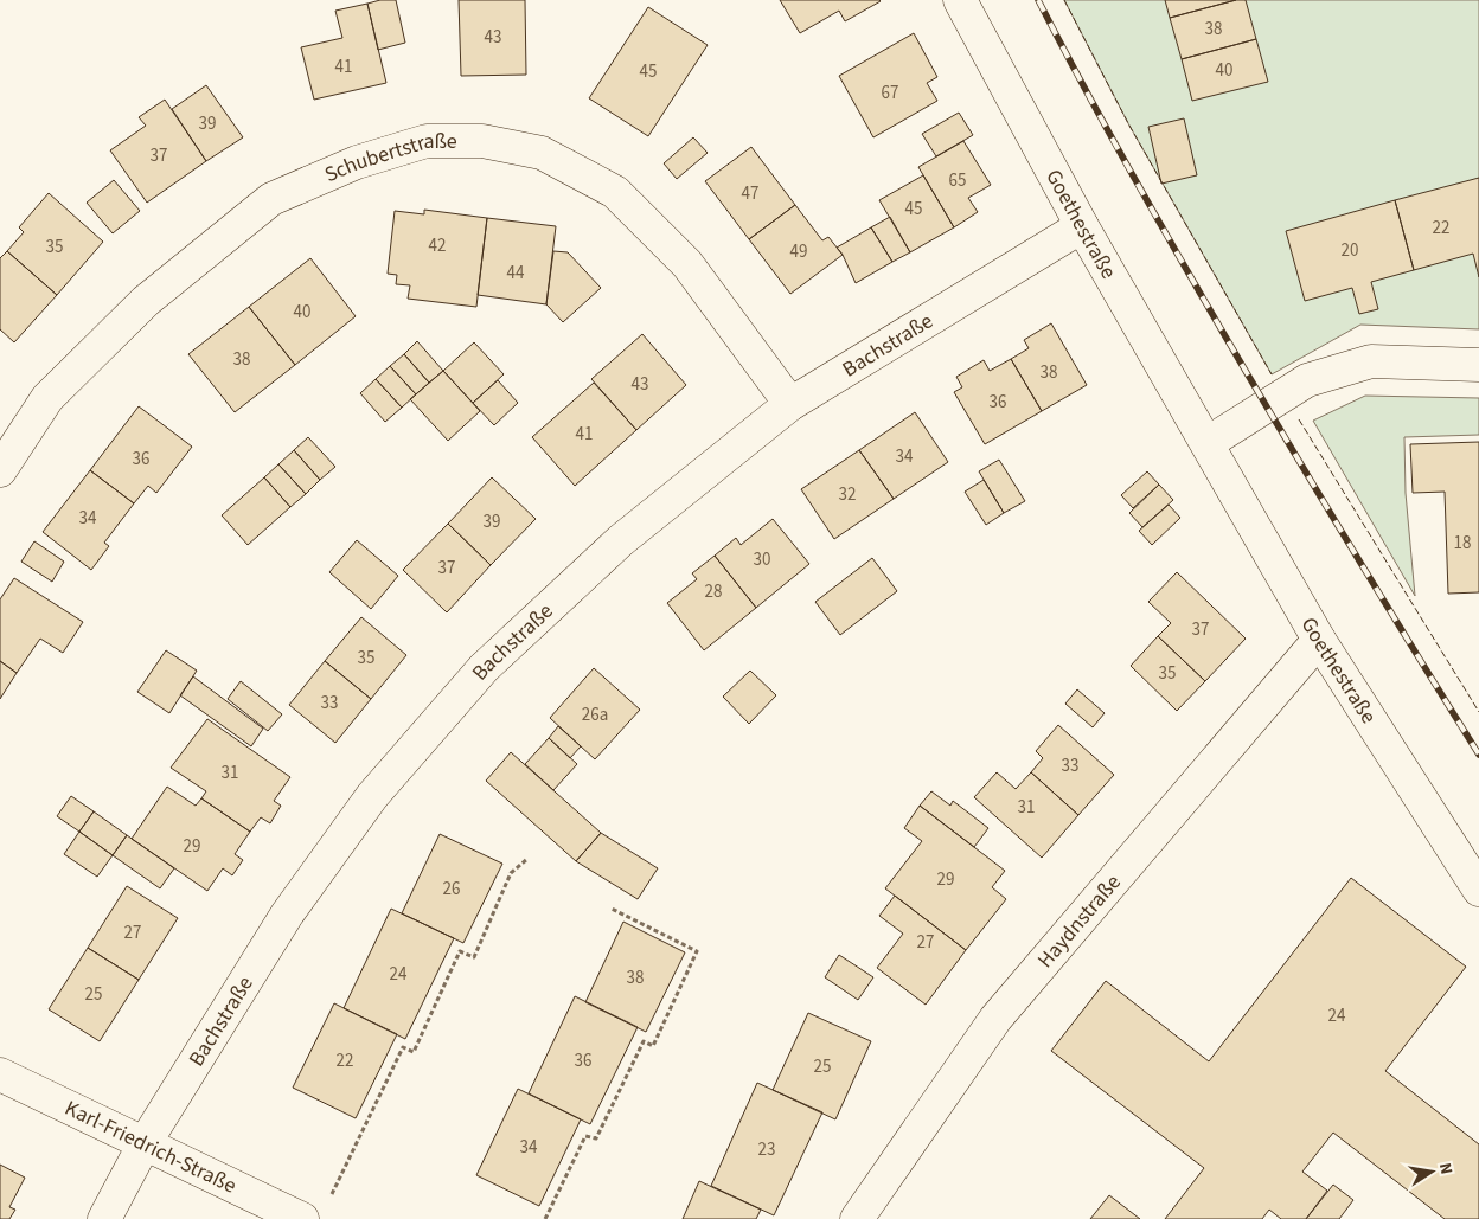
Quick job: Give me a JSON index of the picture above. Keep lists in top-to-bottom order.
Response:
{
  "streets": {
    "street": [
      "Schubertstraße",
      "Goethestraße",
      "Bachstraße",
      "Haydnstraße",
      "Karl-Friedrich-Straße"
    ]
  },
  "crossings": [
    ["Schubertstraße", "Bachstraße"],
    ["Goethestraße", "Bachstraße"],
    ["Goethestraße", "Haydnstraße"],
    ["Bachstraße", "Karl-Friedrich-Straße"]
  ],
  "house_numbers": [
    "38",
    "43",
    "41",
    "40",
    "45",
    "67",
    "39",
    "37",
    "65",
    "47",
    "45",
    "22",
    "42",
    "35",
    "20",
    "49",
    "44",
    "40",
    "38",
    "38",
    "43",
    "36",
    "41",
    "34",
    "36",
    "32",
    "34",
    "39",
    "18",
    "30",
    "37",
    "28",
    "37",
    "35",
    "35",
    "33",
    "26a",
    "33",
    "31",
    "31",
    "29",
    "29",
    "26",
    "27",
    "27",
    "24",
    "38",
    "25",
    "24",
    "22",
    "36",
    "25",
    "34",
    "23"
  ],
  "north": "right"
}
